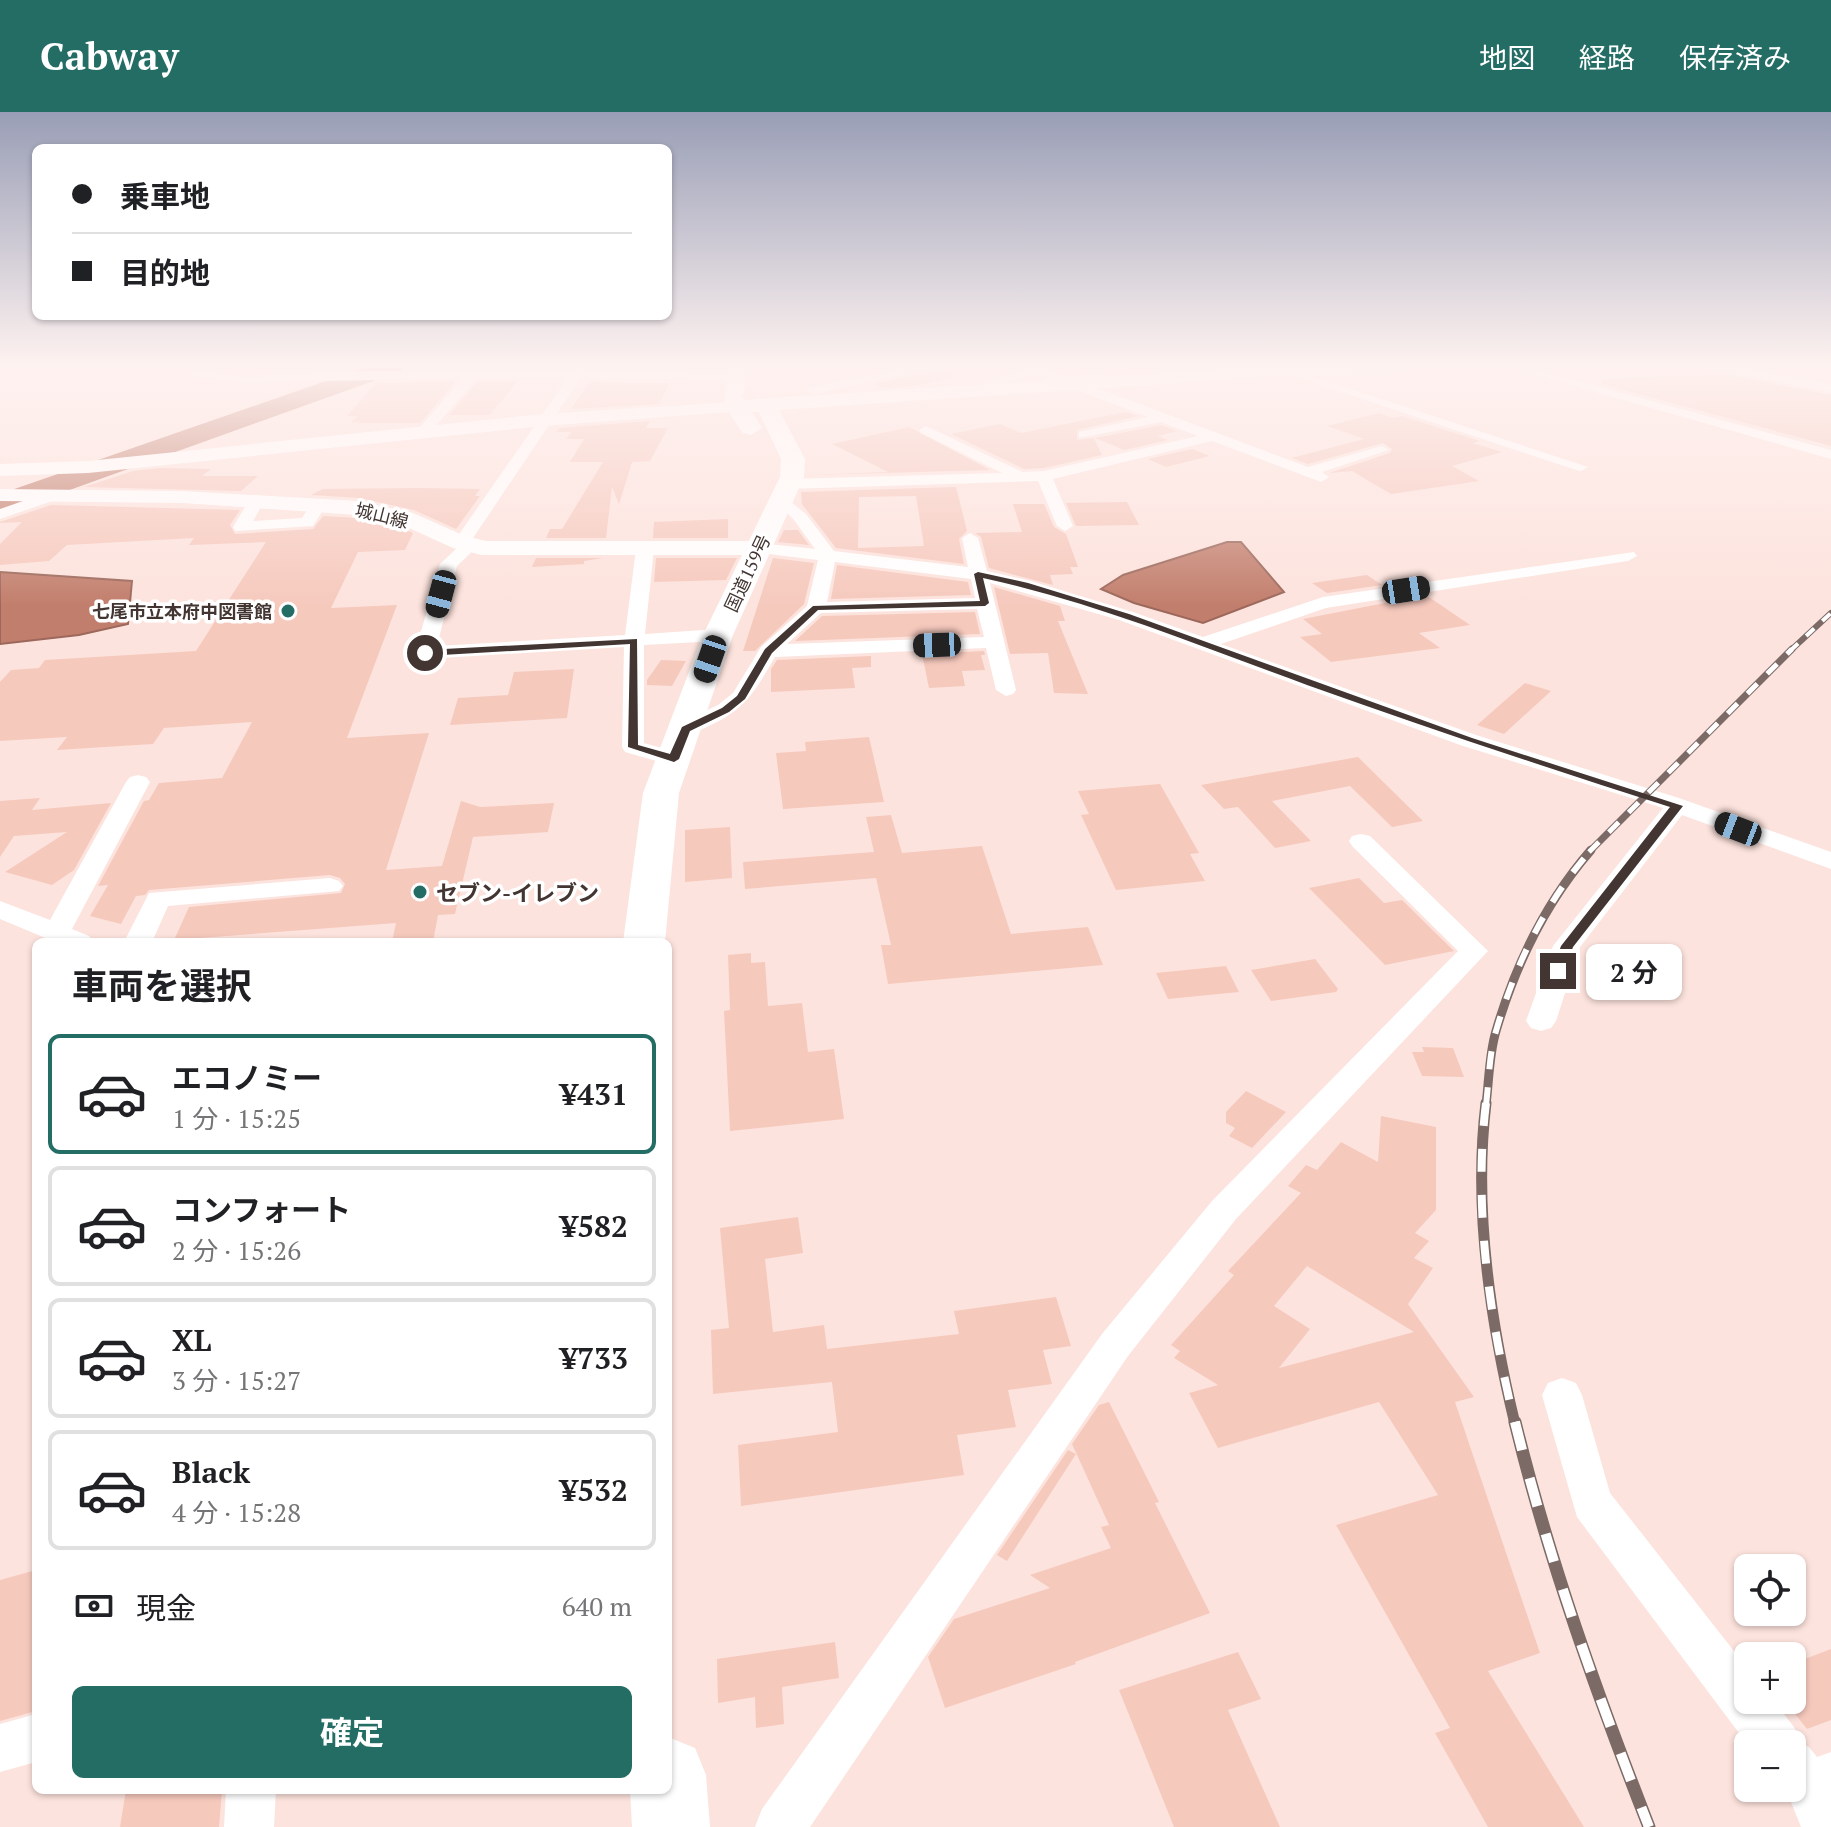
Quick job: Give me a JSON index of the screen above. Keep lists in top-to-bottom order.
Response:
{
  "streets": {
    "highway": ["国道159号"],
    "main road": ["城山線"]
  },
  "crossings": [
    ["城山線", "国道159号"]
  ],
  "places": ["七尾市立本府中図書館", "セブン-イレブン"],
  "page": {
    "header": "Cabway",
    "nav": ["地図", "経路", "保存済み"],
    "banner": ["乗車地", "目的地"],
    "heading": "車両を選択",
    "bubble": "2 分",
    "list": [
      {
        "name": "エコノミー",
        "note": "1 分 · 15:25",
        "value": "¥431"
      },
      {
        "name": "コンフォート",
        "note": "2 分 · 15:26",
        "value": "¥582"
      },
      {
        "name": "XL",
        "note": "3 分 · 15:27",
        "value": "¥733"
      },
      {
        "name": "Black",
        "note": "4 分 · 15:28",
        "value": "¥532"
      }
    ],
    "map_buttons": ["+", "−"],
    "pay": ["現金", "640 m"],
    "buttons": "確定"
  }
}
